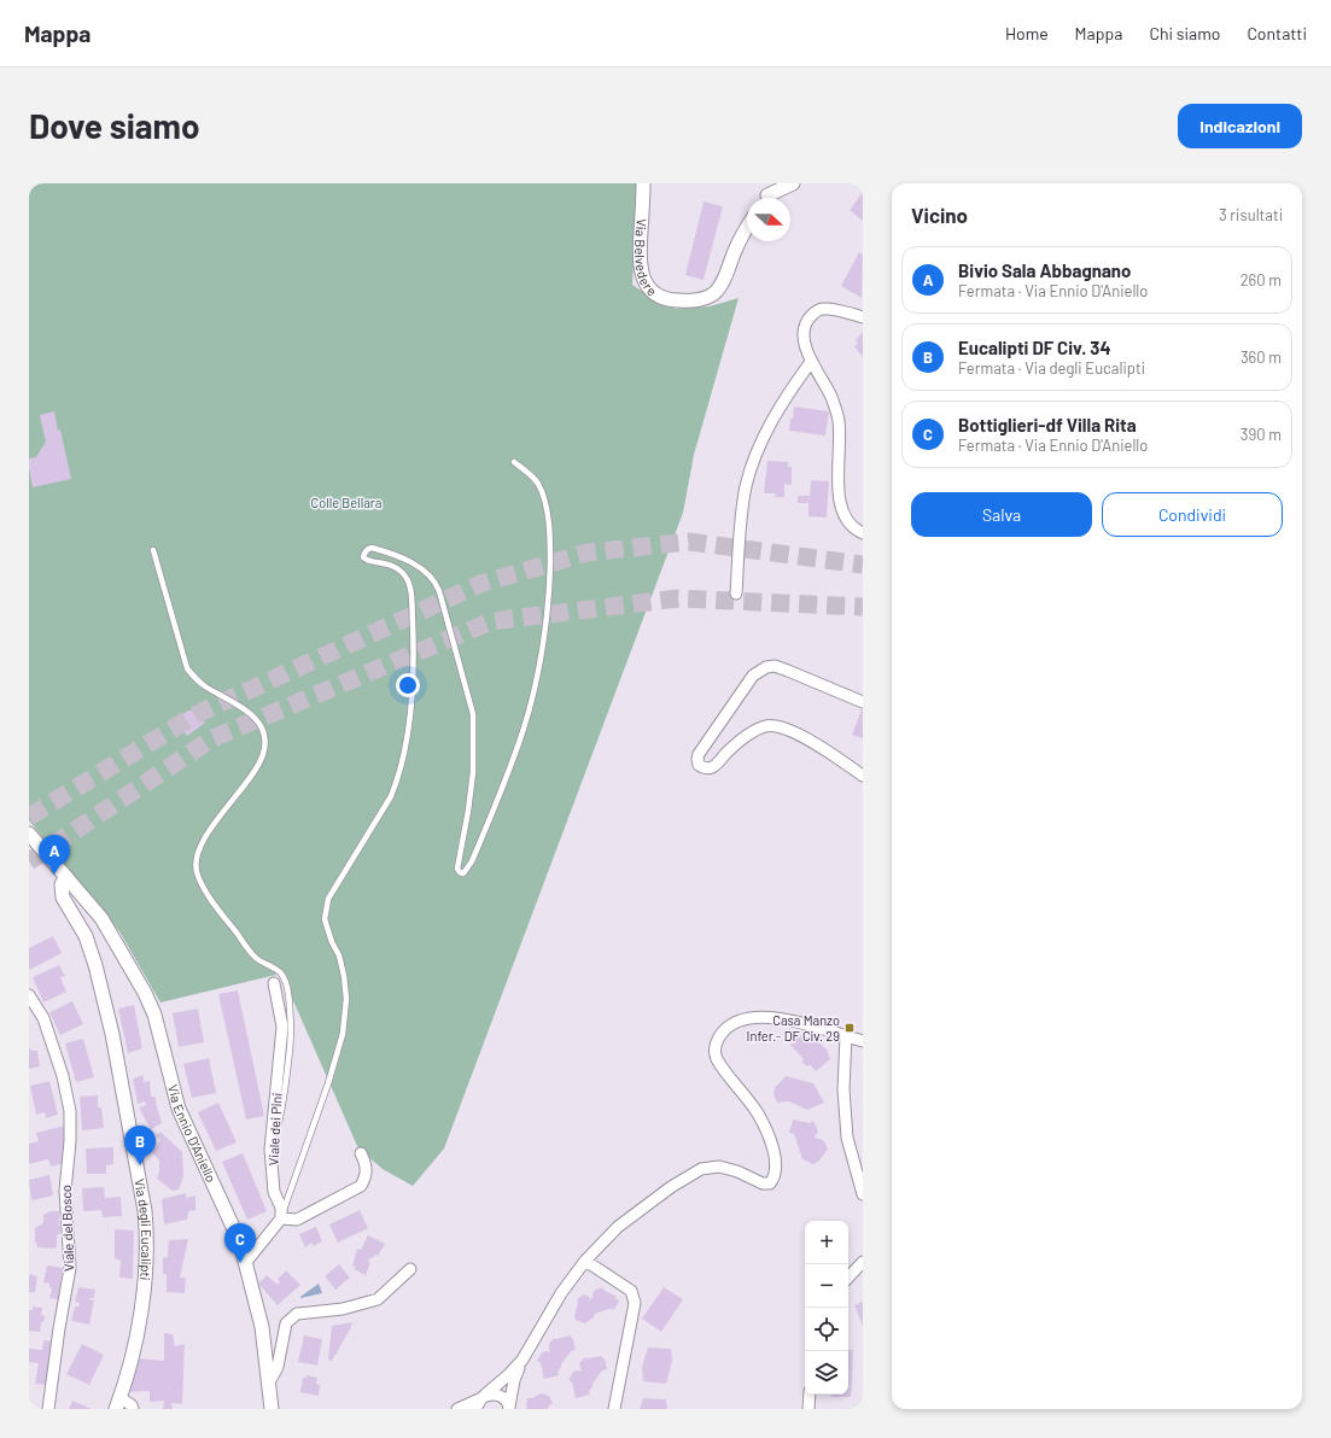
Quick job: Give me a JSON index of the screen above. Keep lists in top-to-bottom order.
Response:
{
  "streets": {
    "street": [
      "Via Belvedere",
      "Viale dei Pini",
      "Via Ennio D'Aniello",
      "Viale del Bosco",
      "Via degli Eucalipti"
    ]
  },
  "crossings": [
    ["Via Ennio D'Aniello", "Via degli Eucalipti"]
  ],
  "parks": ["Colle Bellara"],
  "places": {
    "transit": ["Casa Manzo Infer.- DF Civ. 29"]
  },
  "north": "right",
  "page": {
    "header": "Mappa",
    "nav": [
      "Home",
      "Mappa",
      "Chi siamo",
      "Contatti"
    ],
    "buttons": [
      "Indicazioni",
      ["Salva", "Condividi"]
    ],
    "title": "Dove siamo",
    "heading": ["Vicino", "3 risultati"],
    "list": [
      {
        "mark": "A",
        "name": "Bivio Sala Abbagnano",
        "note": "Fermata · Via Ennio D'Aniello",
        "value": "260 m"
      },
      {
        "mark": "B",
        "name": "Eucalipti DF Civ. 34",
        "note": "Fermata · Via degli Eucalipti",
        "value": "360 m"
      },
      {
        "mark": "C",
        "name": "Bottiglieri-df Villa Rita",
        "note": "Fermata · Via Ennio D'Aniello",
        "value": "390 m"
      }
    ],
    "pins": ["A", "B", "C"],
    "map_buttons": ["+", "−"]
  }
}
